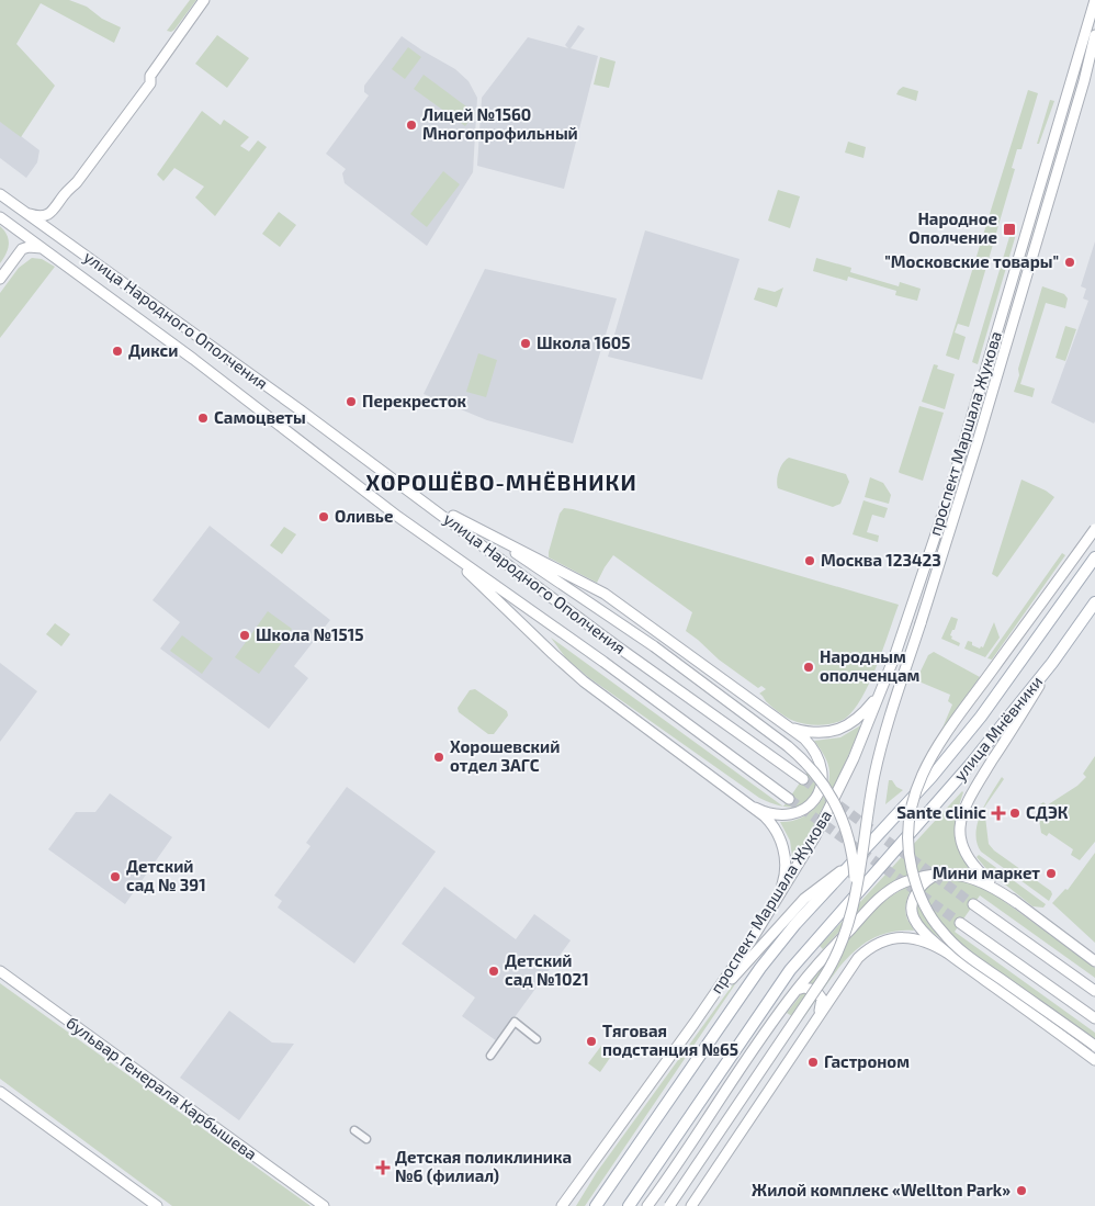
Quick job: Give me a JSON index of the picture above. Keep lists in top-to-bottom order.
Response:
{
  "streets": {
    "main road": [
      "улица Народного Ополчения",
      "проспект Маршала Жукова",
      "улица Мнёвники",
      "бульвар Генерала Карбышева"
    ]
  },
  "crossings": [
    ["проспект Маршала Жукова", "улица Мнёвники"]
  ],
  "districts": ["ХОРОШЁВО-МНЁВНИКИ"],
  "places": {
    "other": [
      "Лицей №1560 Многопрофильный",
      "\"Московские товары\"",
      "Школа 1605",
      "Дикси",
      "Перекресток",
      "Самоцветы",
      "Оливье",
      "Москва 123423",
      "Школа №1515",
      "Народным ополченцам",
      "Хорошевский отдел ЗАГС",
      "СДЭК",
      "Мини маркет",
      "Детский сад № 391",
      "Детский сад №1021",
      "Тяговая подстанция №65",
      "Гастроном",
      "Жилой комплекс «Wellton Park»"
    ],
    "transit": ["Народное Ополчение"],
    "health": ["Sante clinic", "Детская поликлиника №6 (филиал)"]
  }
}
